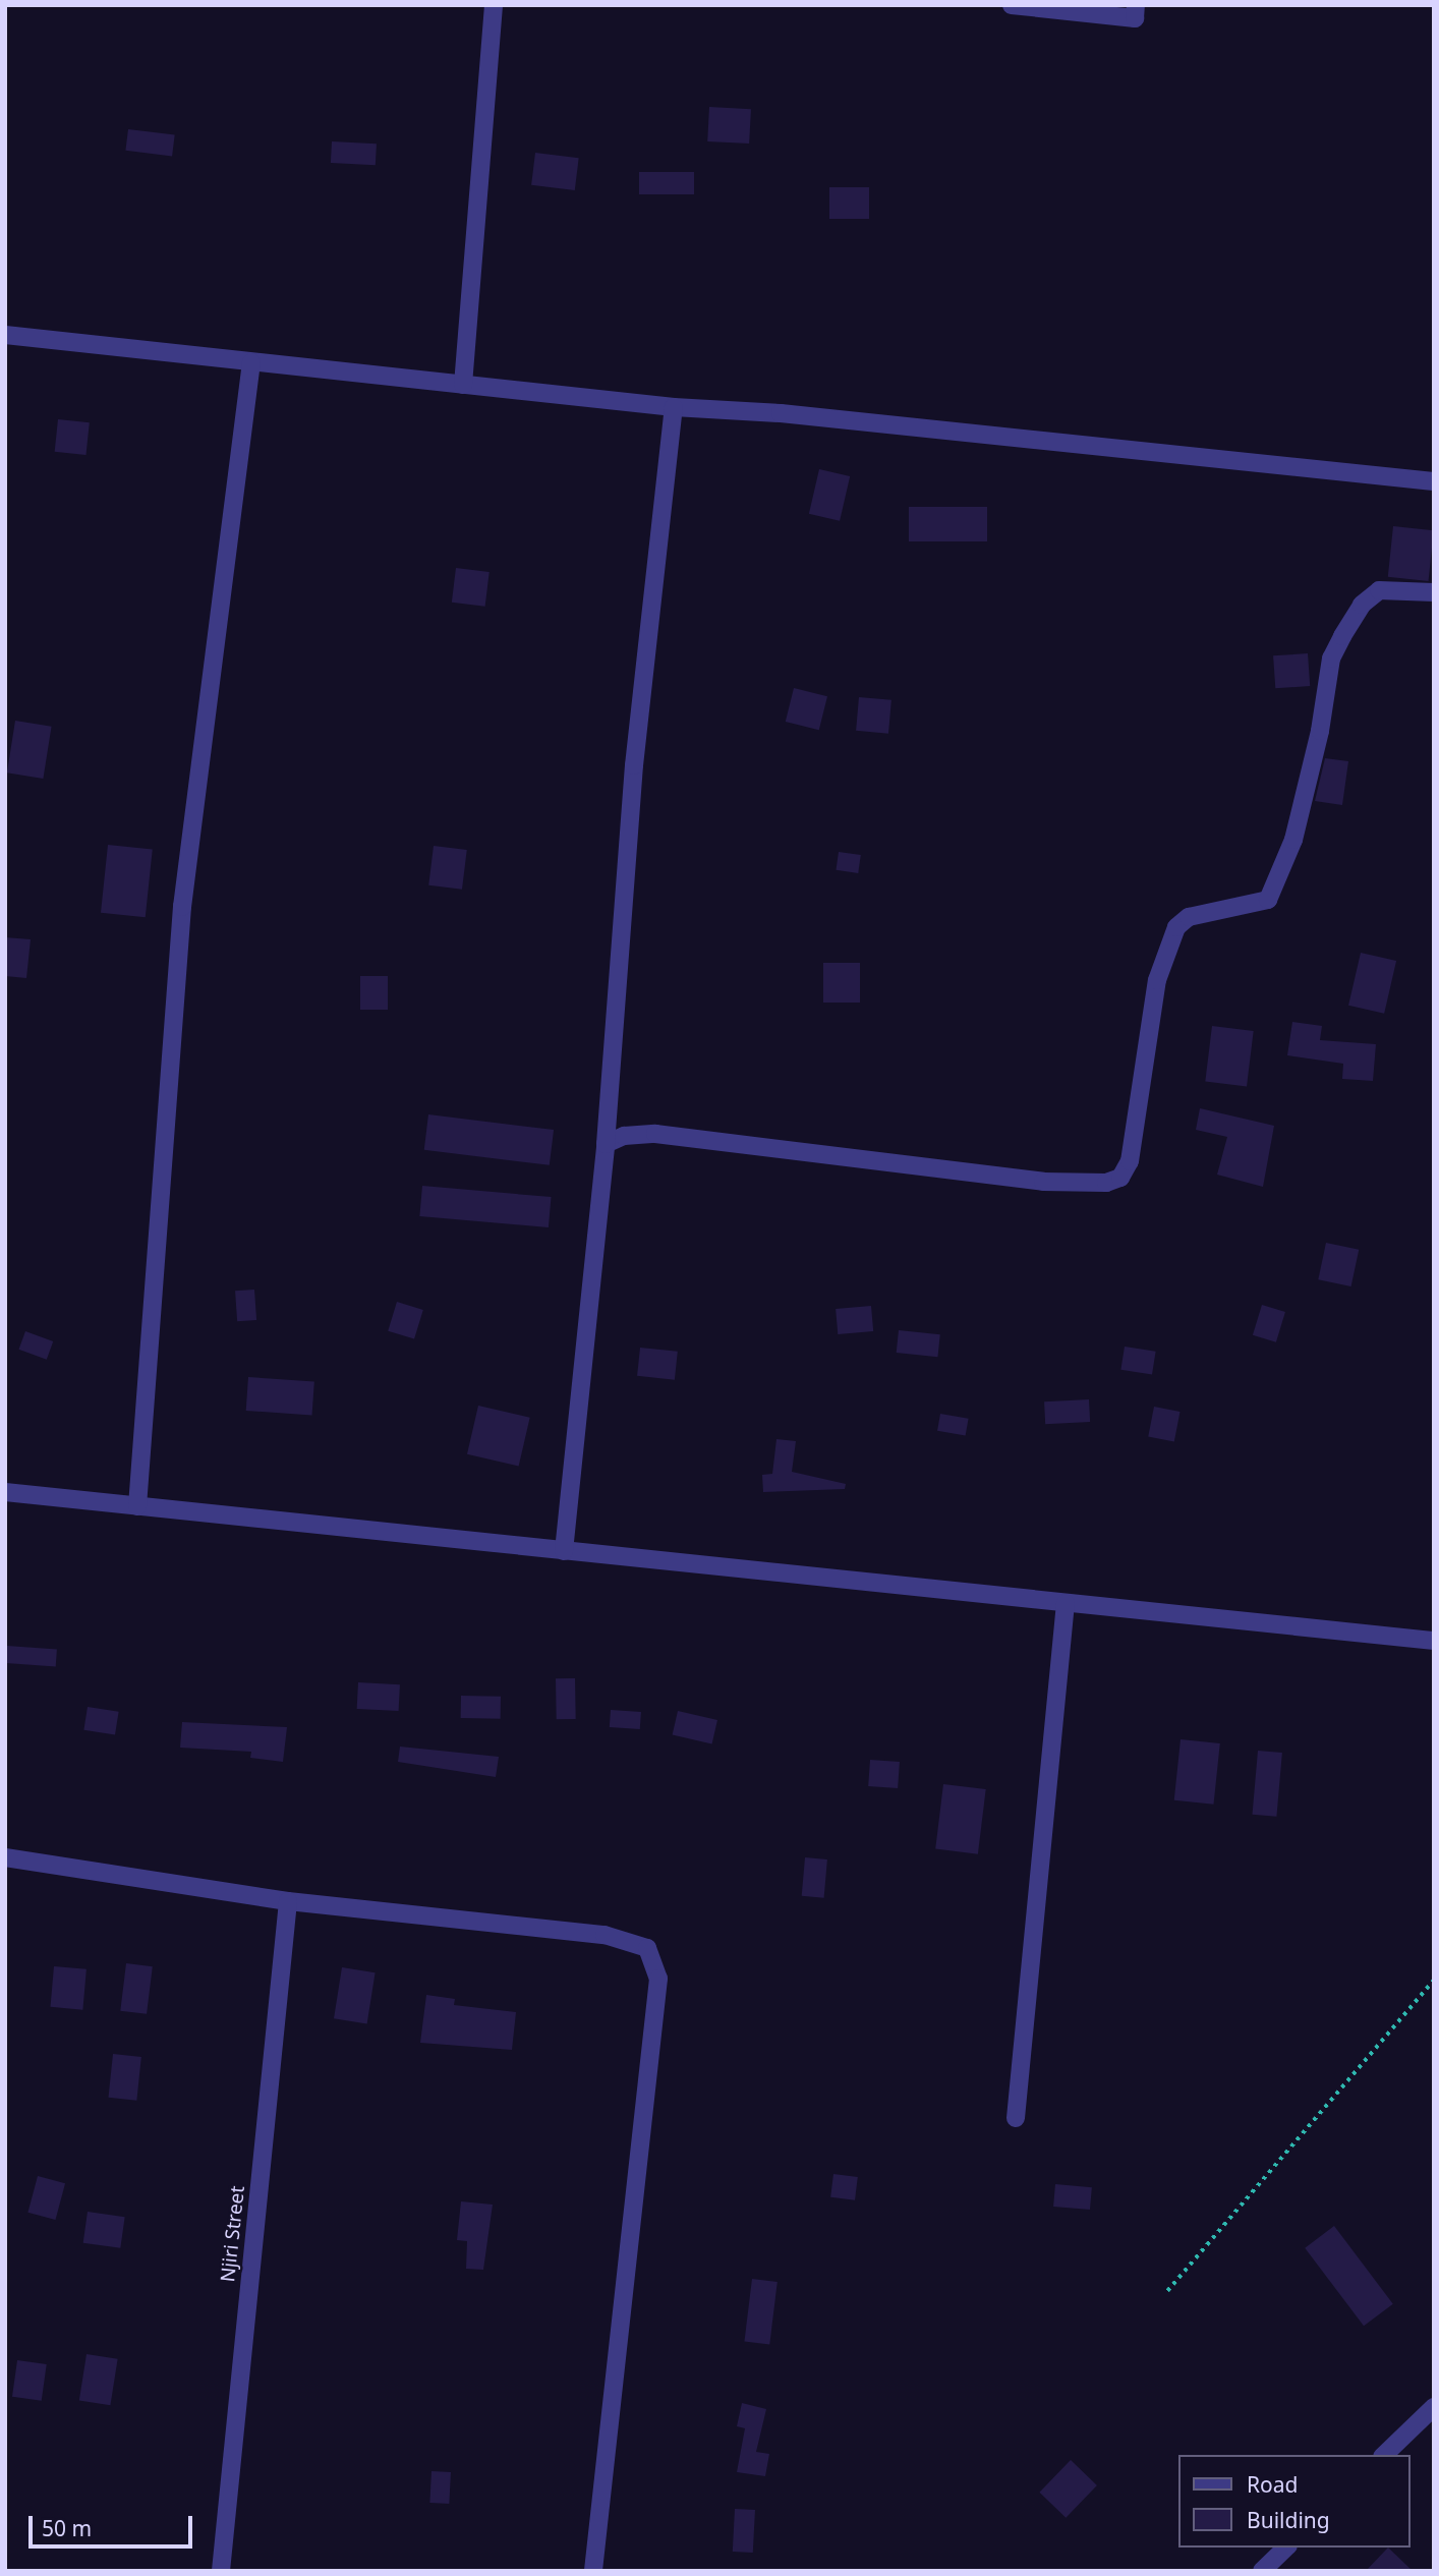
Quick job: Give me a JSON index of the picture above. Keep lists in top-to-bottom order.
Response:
{
  "streets": {
    "street": ["Njiri Street"]
  },
  "legend": ["Road", "Building"],
  "scale_bar": "50 m"
}
